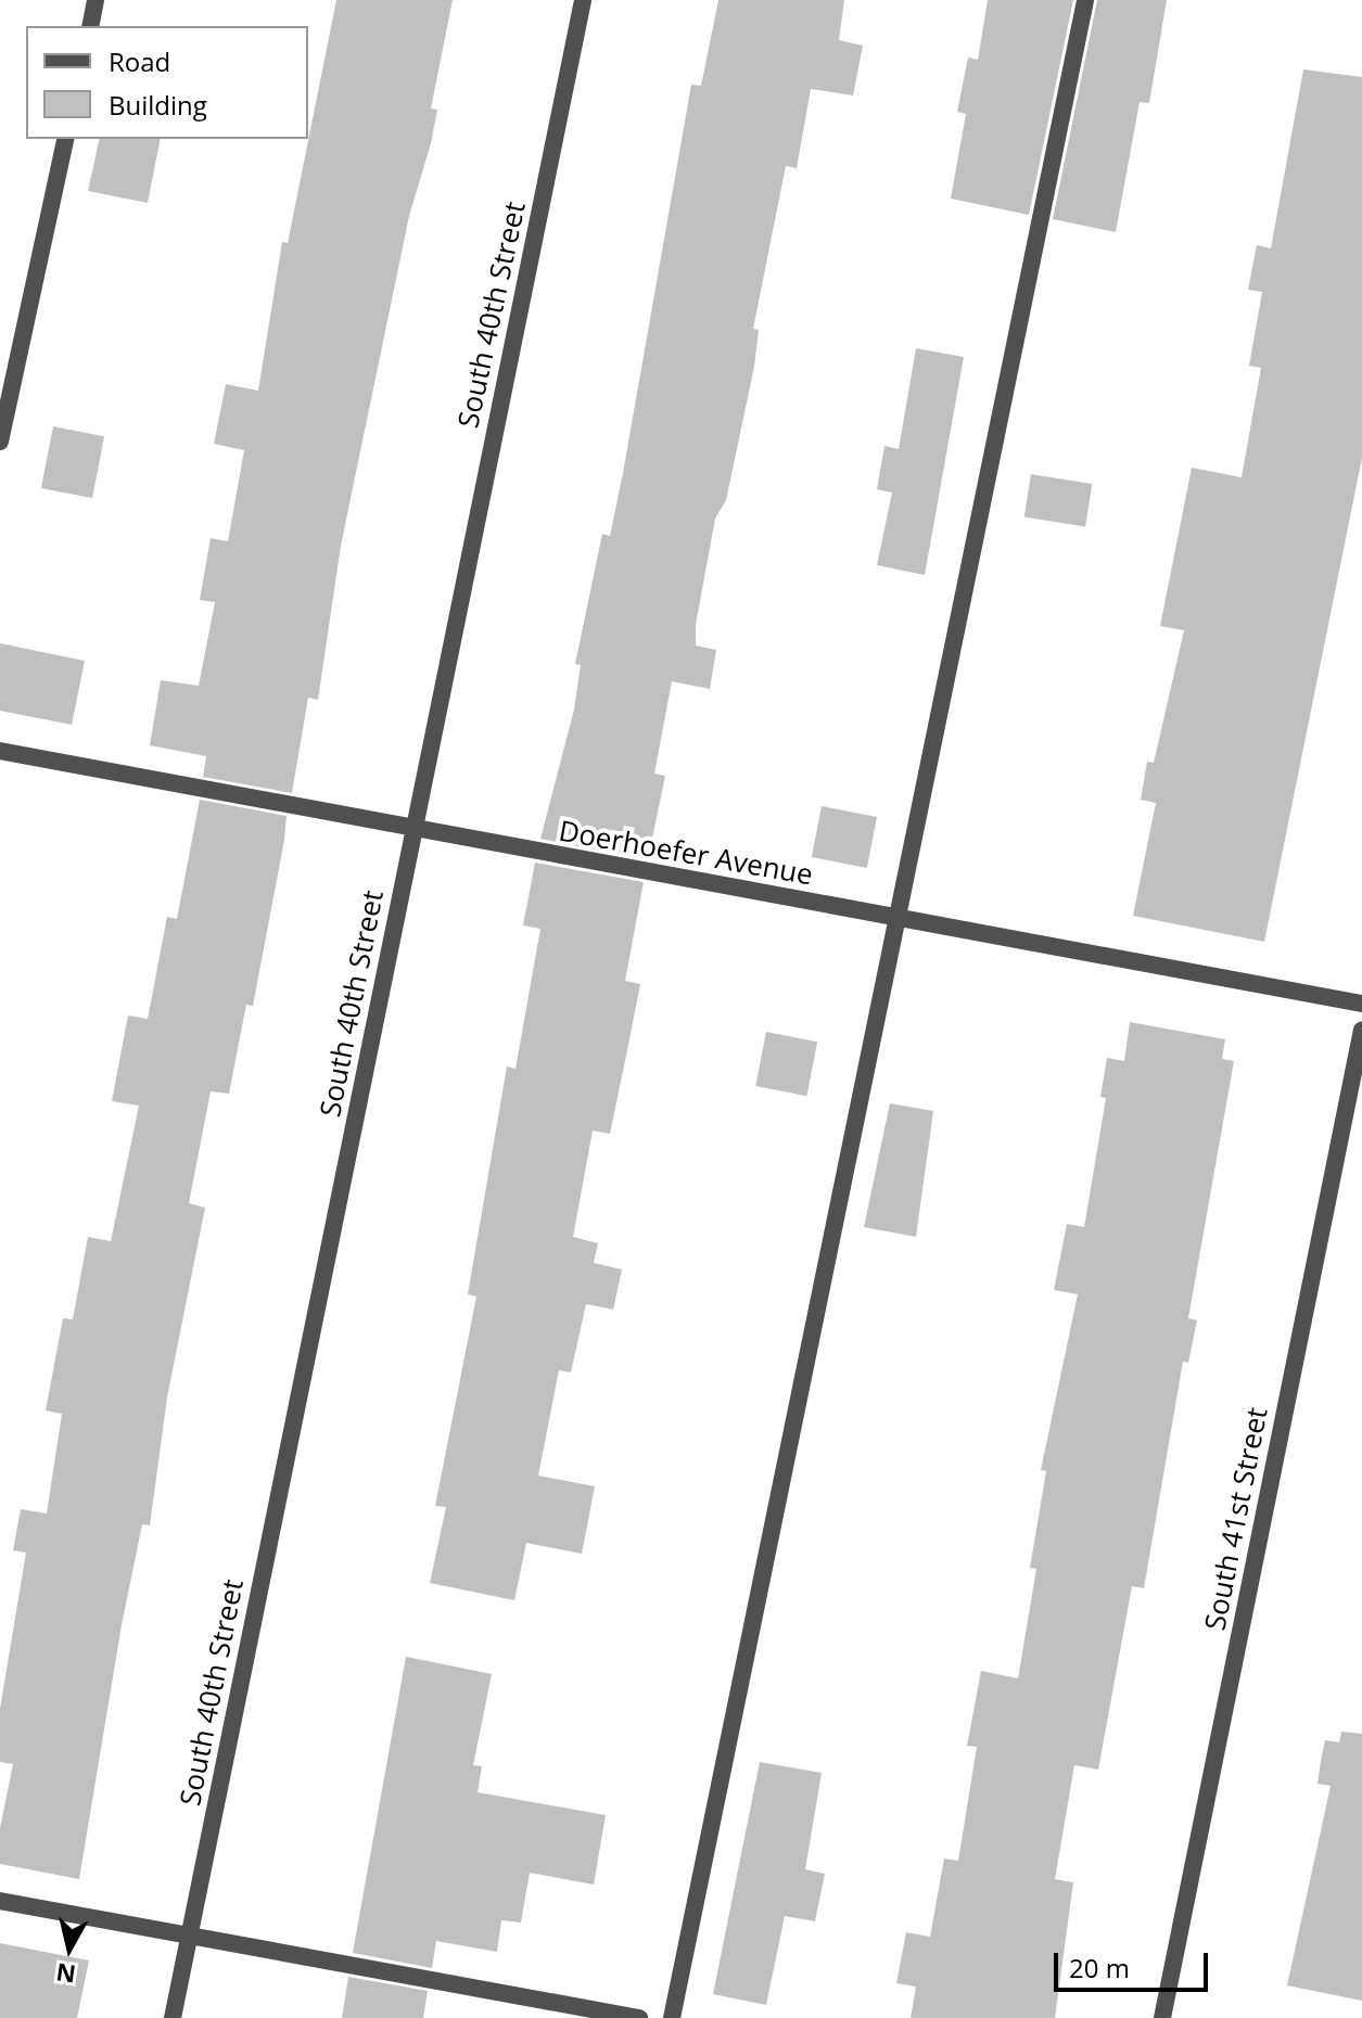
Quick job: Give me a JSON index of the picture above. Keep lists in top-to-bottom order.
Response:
{
  "streets": {
    "street": ["South 40th Street", "Doerhoefer Avenue", "South 41st Street"]
  },
  "crossings": [
    ["South 40th Street", "Doerhoefer Avenue"]
  ],
  "legend": ["Road", "Building"],
  "scale_bar": "20 m",
  "north": "bottom"
}
